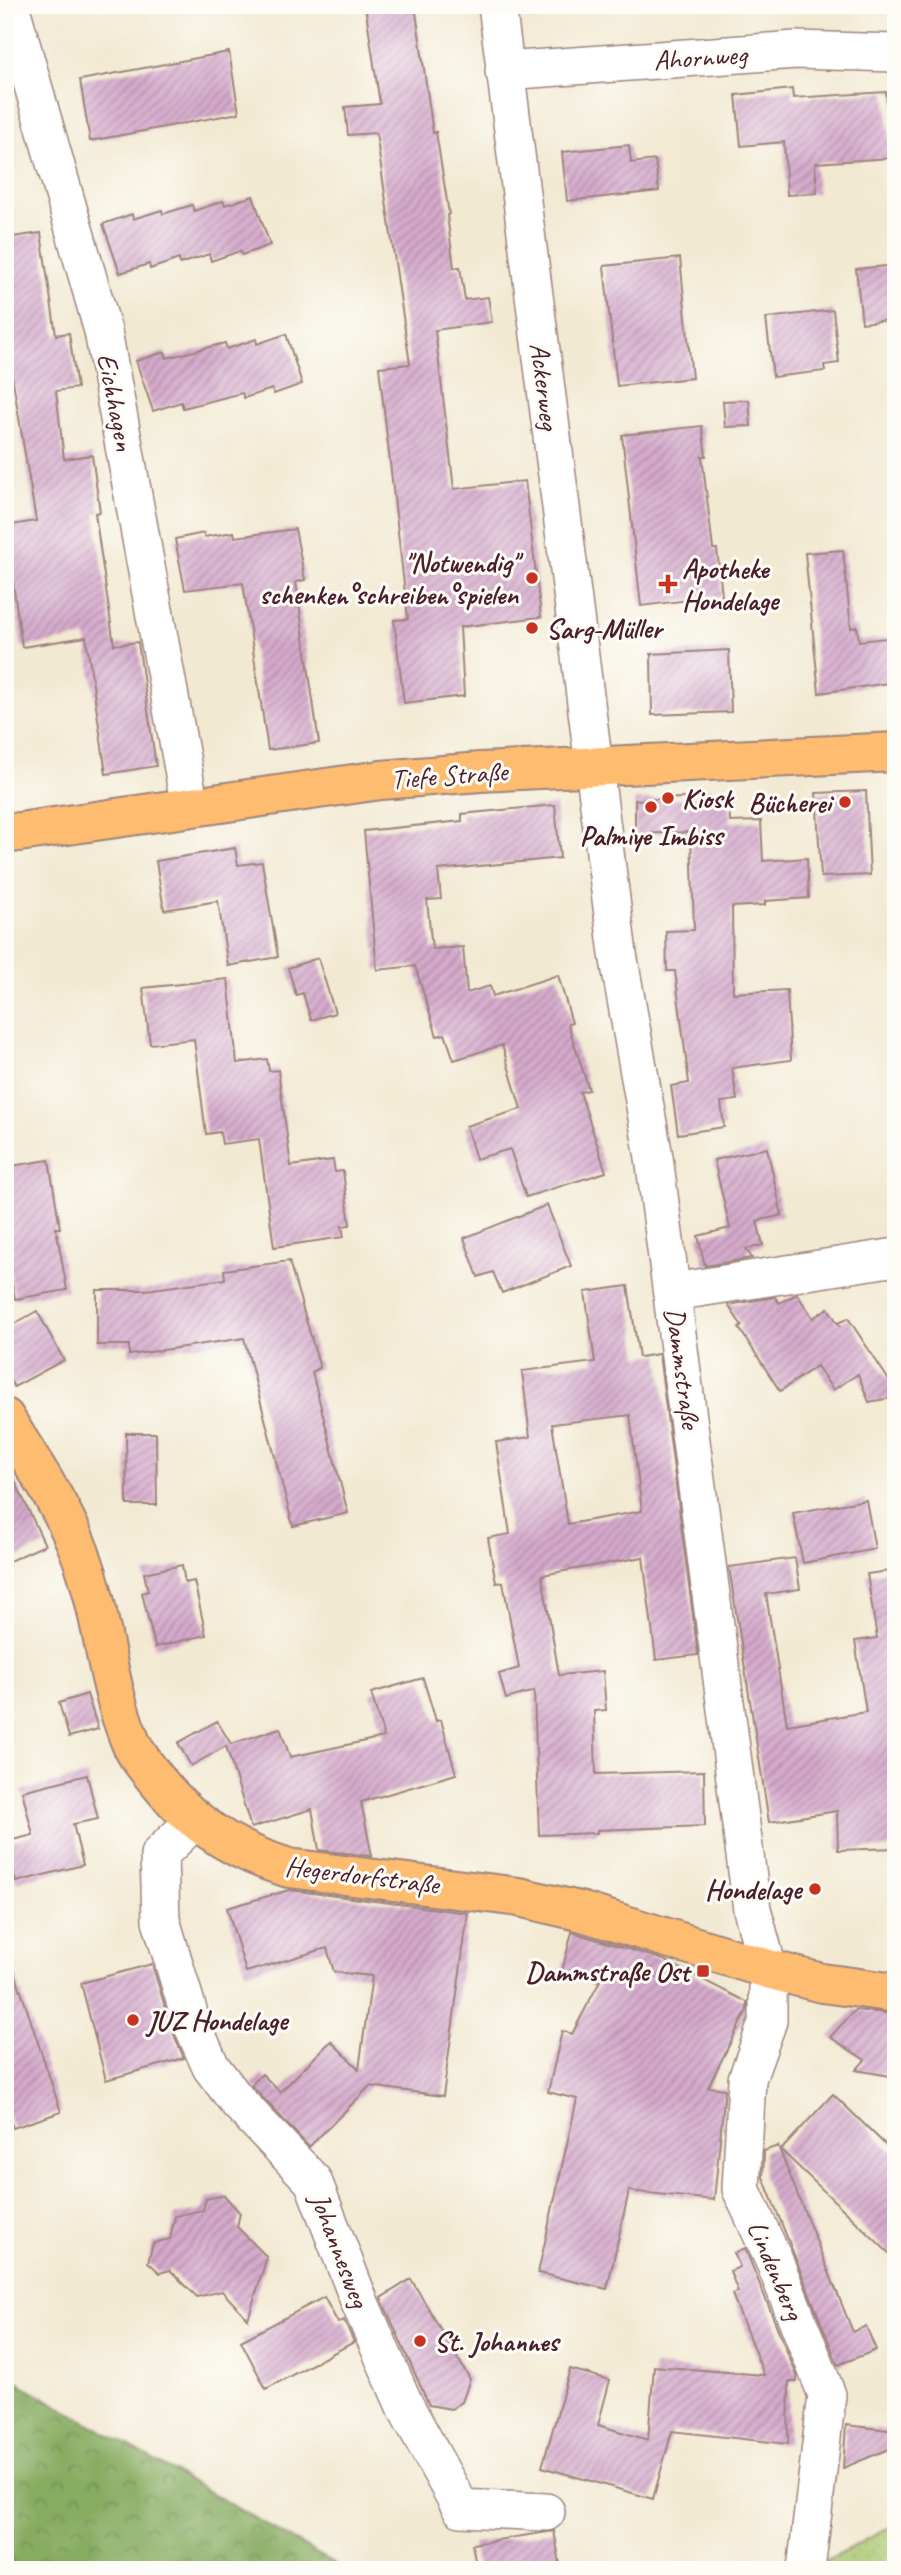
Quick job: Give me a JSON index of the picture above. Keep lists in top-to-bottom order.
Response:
{
  "streets": {
    "main road": ["Tiefe Straße", "Hegerdorfstraße"],
    "street": [
      "Ahornweg",
      "Ackerweg",
      "Eichhagen",
      "Dammstraße",
      "Johannesweg",
      "Lindenberg"
    ]
  },
  "crossings": [
    ["Ahornweg", "Ackerweg"],
    ["Ackerweg", "Tiefe Straße"],
    ["Ackerweg", "Dammstraße"],
    ["Eichhagen", "Tiefe Straße"],
    ["Tiefe Straße", "Dammstraße"],
    ["Dammstraße", "Hegerdorfstraße"],
    ["Dammstraße", "Lindenberg"],
    ["Hegerdorfstraße", "Johannesweg"],
    ["Hegerdorfstraße", "Lindenberg"]
  ],
  "places": {
    "other": [
      "\"Notwendig\" schenken°schreiben°spielen",
      "Sarg-Müller",
      "Kiosk",
      "Bücherei",
      "Palmiye Imbiss",
      "Hondelage",
      "JUZ Hondelage",
      "St. Johannes"
    ],
    "health": ["Apotheke Hondelage"],
    "transit": ["Dammstraße Ost"]
  }
}
